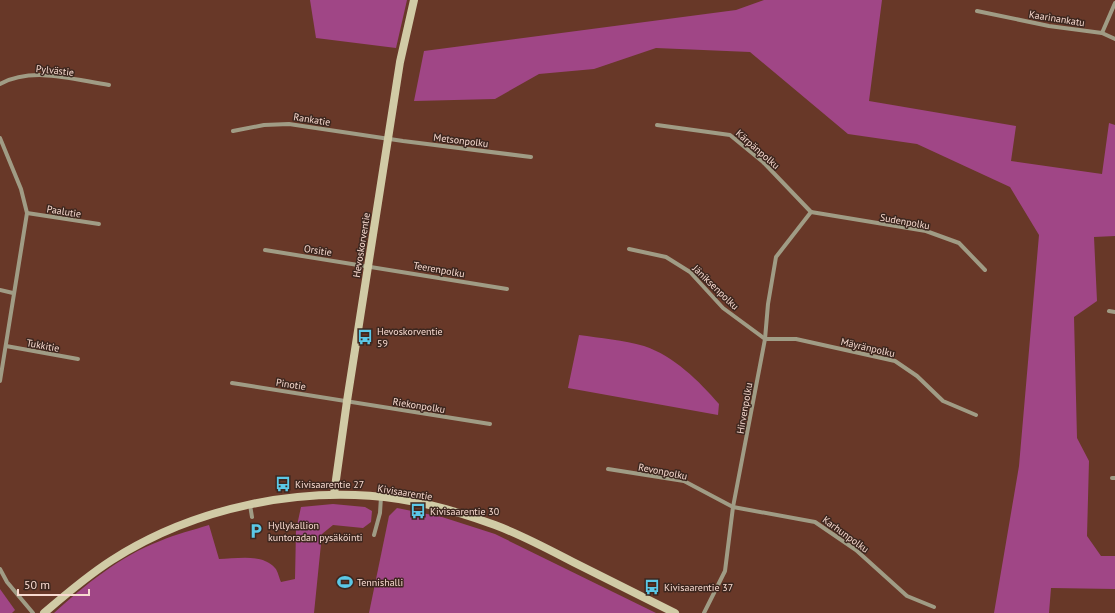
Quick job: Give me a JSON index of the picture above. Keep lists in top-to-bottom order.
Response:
{
  "streets": {
    "street": [
      "Kaarinankatu",
      "Pylvästie",
      "Rankatie",
      "Metsonpolku",
      "Kärpänpolku",
      "Paalutie",
      "Sudenpolku",
      "Hevoskorventie",
      "Orsitie",
      "Teerenpolku",
      "Jäniksenpolku",
      "Tukkitie",
      "Mäyränpolku",
      "Pinotie",
      "Riekonpolku",
      "Hirvenpolku",
      "Revonpolku",
      "Kivisaarentie",
      "Karhunpolku"
    ]
  },
  "crossings": [
    ["Rankatie", "Metsonpolku"],
    ["Rankatie", "Hevoskorventie"],
    ["Metsonpolku", "Hevoskorventie"],
    ["Kärpänpolku", "Sudenpolku"],
    ["Kärpänpolku", "Hirvenpolku"],
    ["Sudenpolku", "Hirvenpolku"],
    ["Hevoskorventie", "Orsitie"],
    ["Hevoskorventie", "Teerenpolku"],
    ["Hevoskorventie", "Pinotie"],
    ["Hevoskorventie", "Riekonpolku"],
    ["Hevoskorventie", "Kivisaarentie"],
    ["Orsitie", "Teerenpolku"],
    ["Jäniksenpolku", "Mäyränpolku"],
    ["Jäniksenpolku", "Hirvenpolku"],
    ["Mäyränpolku", "Hirvenpolku"],
    ["Pinotie", "Riekonpolku"],
    ["Hirvenpolku", "Revonpolku"],
    ["Hirvenpolku", "Karhunpolku"],
    ["Revonpolku", "Karhunpolku"]
  ],
  "places": {
    "bus stop": [
      "Hevoskorventie 59",
      "Kivisaarentie 27",
      "Kivisaarentie 30",
      "Kivisaarentie 37"
    ],
    "parking": ["Hyllykallion kuntoradan pysäköinti"],
    "sports": ["Tennishalli"]
  },
  "scale_bar": "50 m"
}
